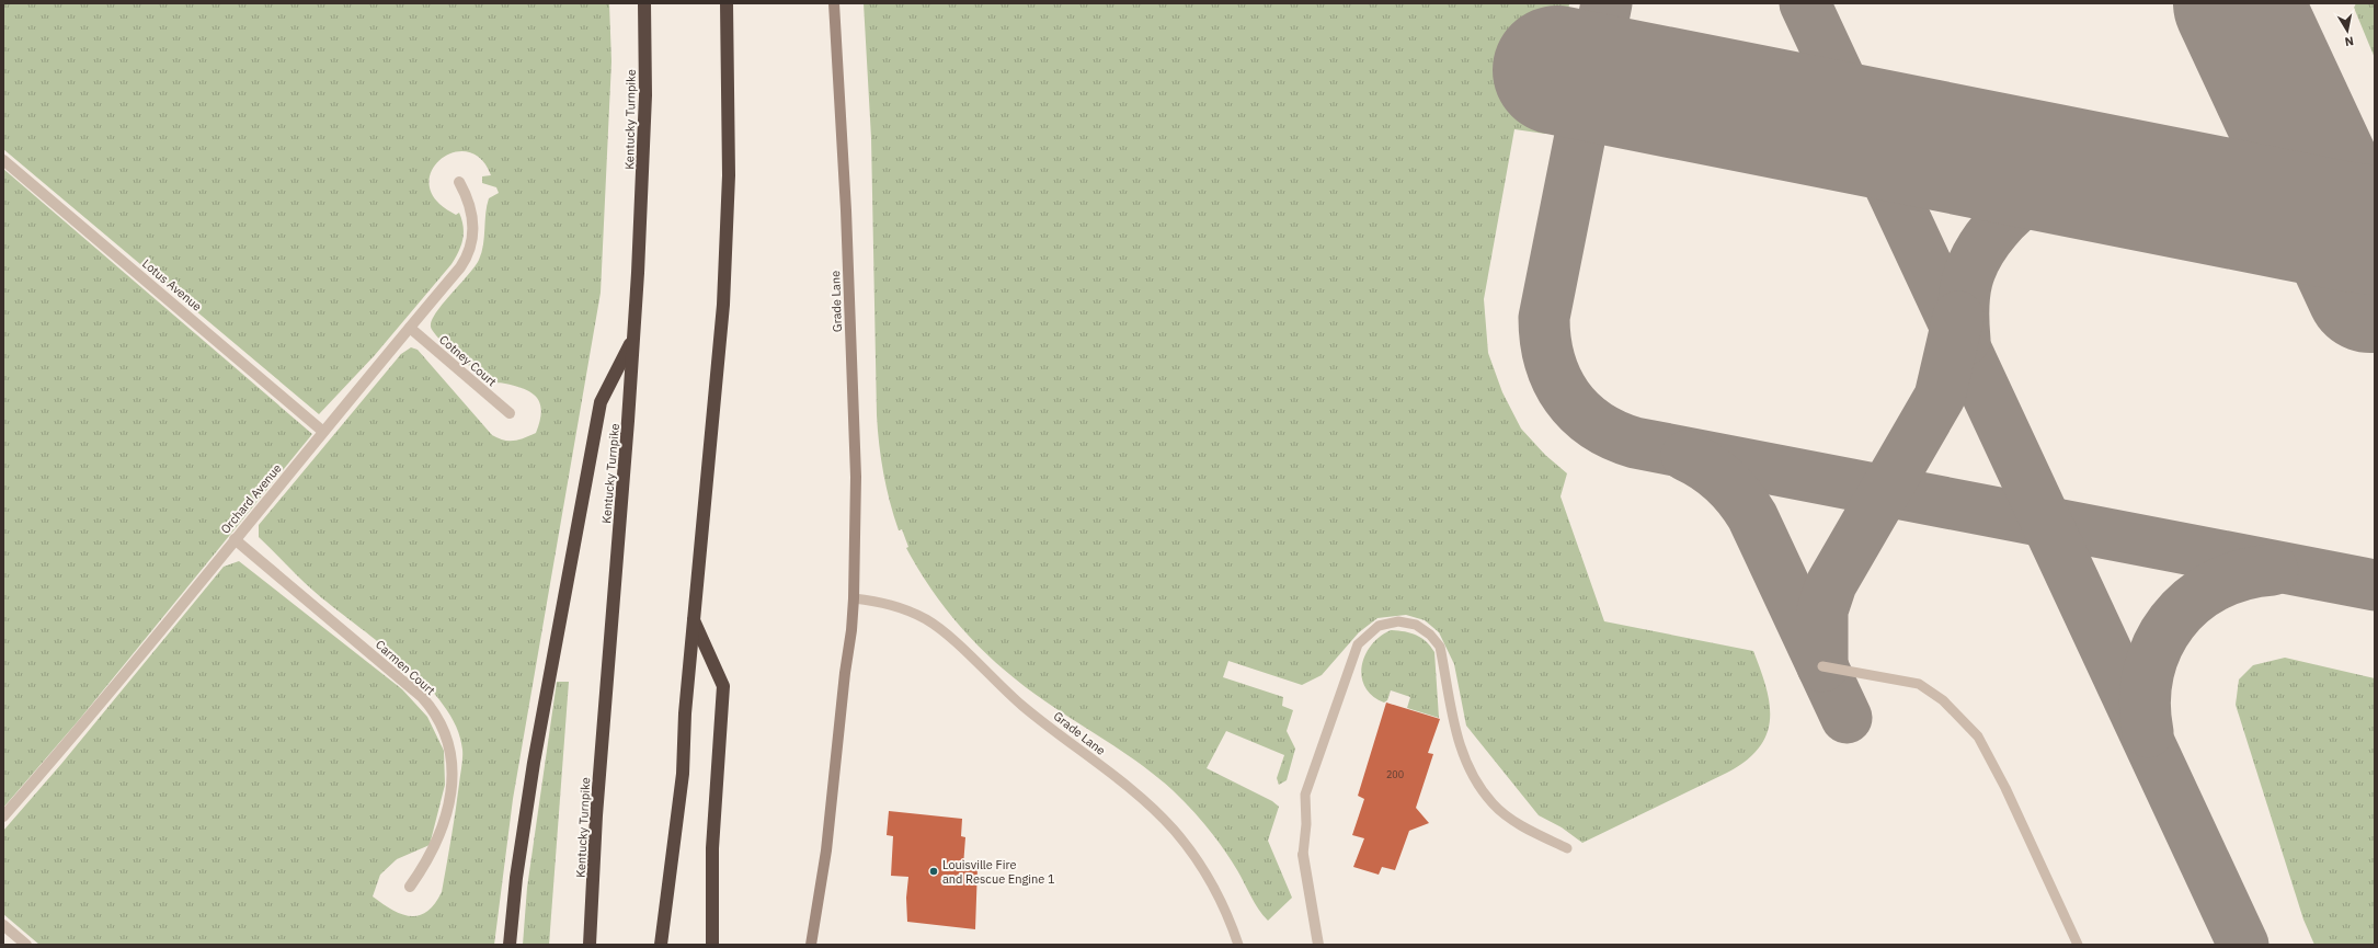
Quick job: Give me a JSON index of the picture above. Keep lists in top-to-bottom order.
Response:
{
  "streets": {
    "highway": ["Kentucky Turnpike"],
    "main road": ["Grade Lane"],
    "street": [
      "Lotus Avenue",
      "Cotney Court",
      "Orchard Avenue",
      "Carmen Court"
    ]
  },
  "crossings": [
    ["Lotus Avenue", "Orchard Avenue"],
    ["Cotney Court", "Orchard Avenue"],
    ["Orchard Avenue", "Carmen Court"]
  ],
  "places": ["Louisville Fire and Rescue Engine 1"],
  "house_numbers": ["200"],
  "north": "bottom"
}
